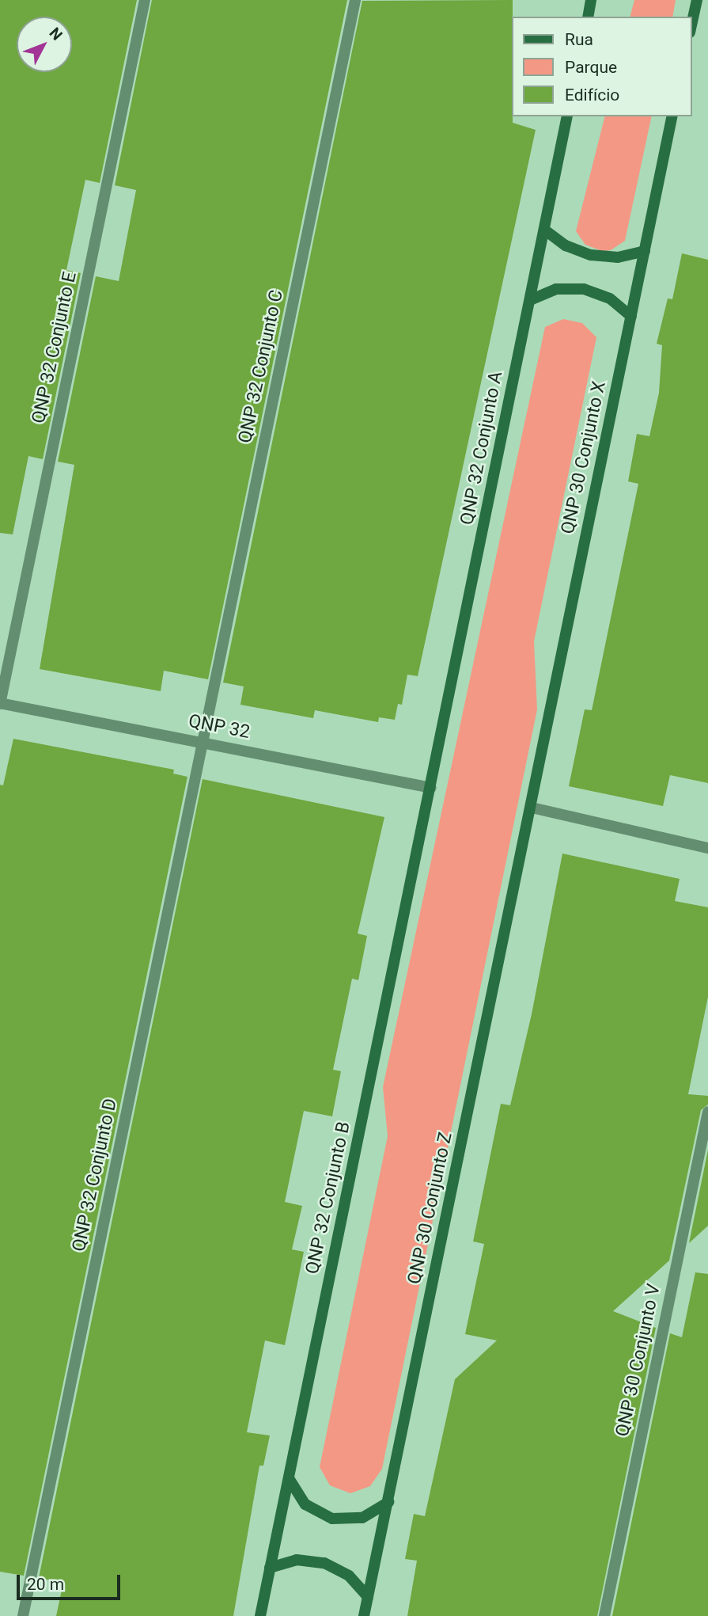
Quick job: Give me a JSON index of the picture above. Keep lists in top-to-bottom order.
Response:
{
  "streets": {
    "street": [
      "QNP 32 Conjunto E",
      "QNP 32 Conjunto C",
      "QNP 32 Conjunto A",
      "QNP 30 Conjunto X",
      "QNP 32",
      "QNP 32 Conjunto D",
      "QNP 32 Conjunto B",
      "QNP 30 Conjunto Z",
      "QNP 30 Conjunto V"
    ]
  },
  "crossings": [
    ["QNP 32 Conjunto E", "QNP 32"],
    ["QNP 32 Conjunto C", "QNP 32"],
    ["QNP 32 Conjunto C", "QNP 32 Conjunto D"],
    ["QNP 32 Conjunto A", "QNP 32"],
    ["QNP 32 Conjunto A", "QNP 32 Conjunto B"],
    ["QNP 30 Conjunto X", "QNP 30 Conjunto Z"],
    ["QNP 32", "QNP 32 Conjunto D"],
    ["QNP 32", "QNP 32 Conjunto B"]
  ],
  "legend": ["Rua", "Parque", "Edifício"],
  "scale_bar": "20 m",
  "north": "top right"
}
